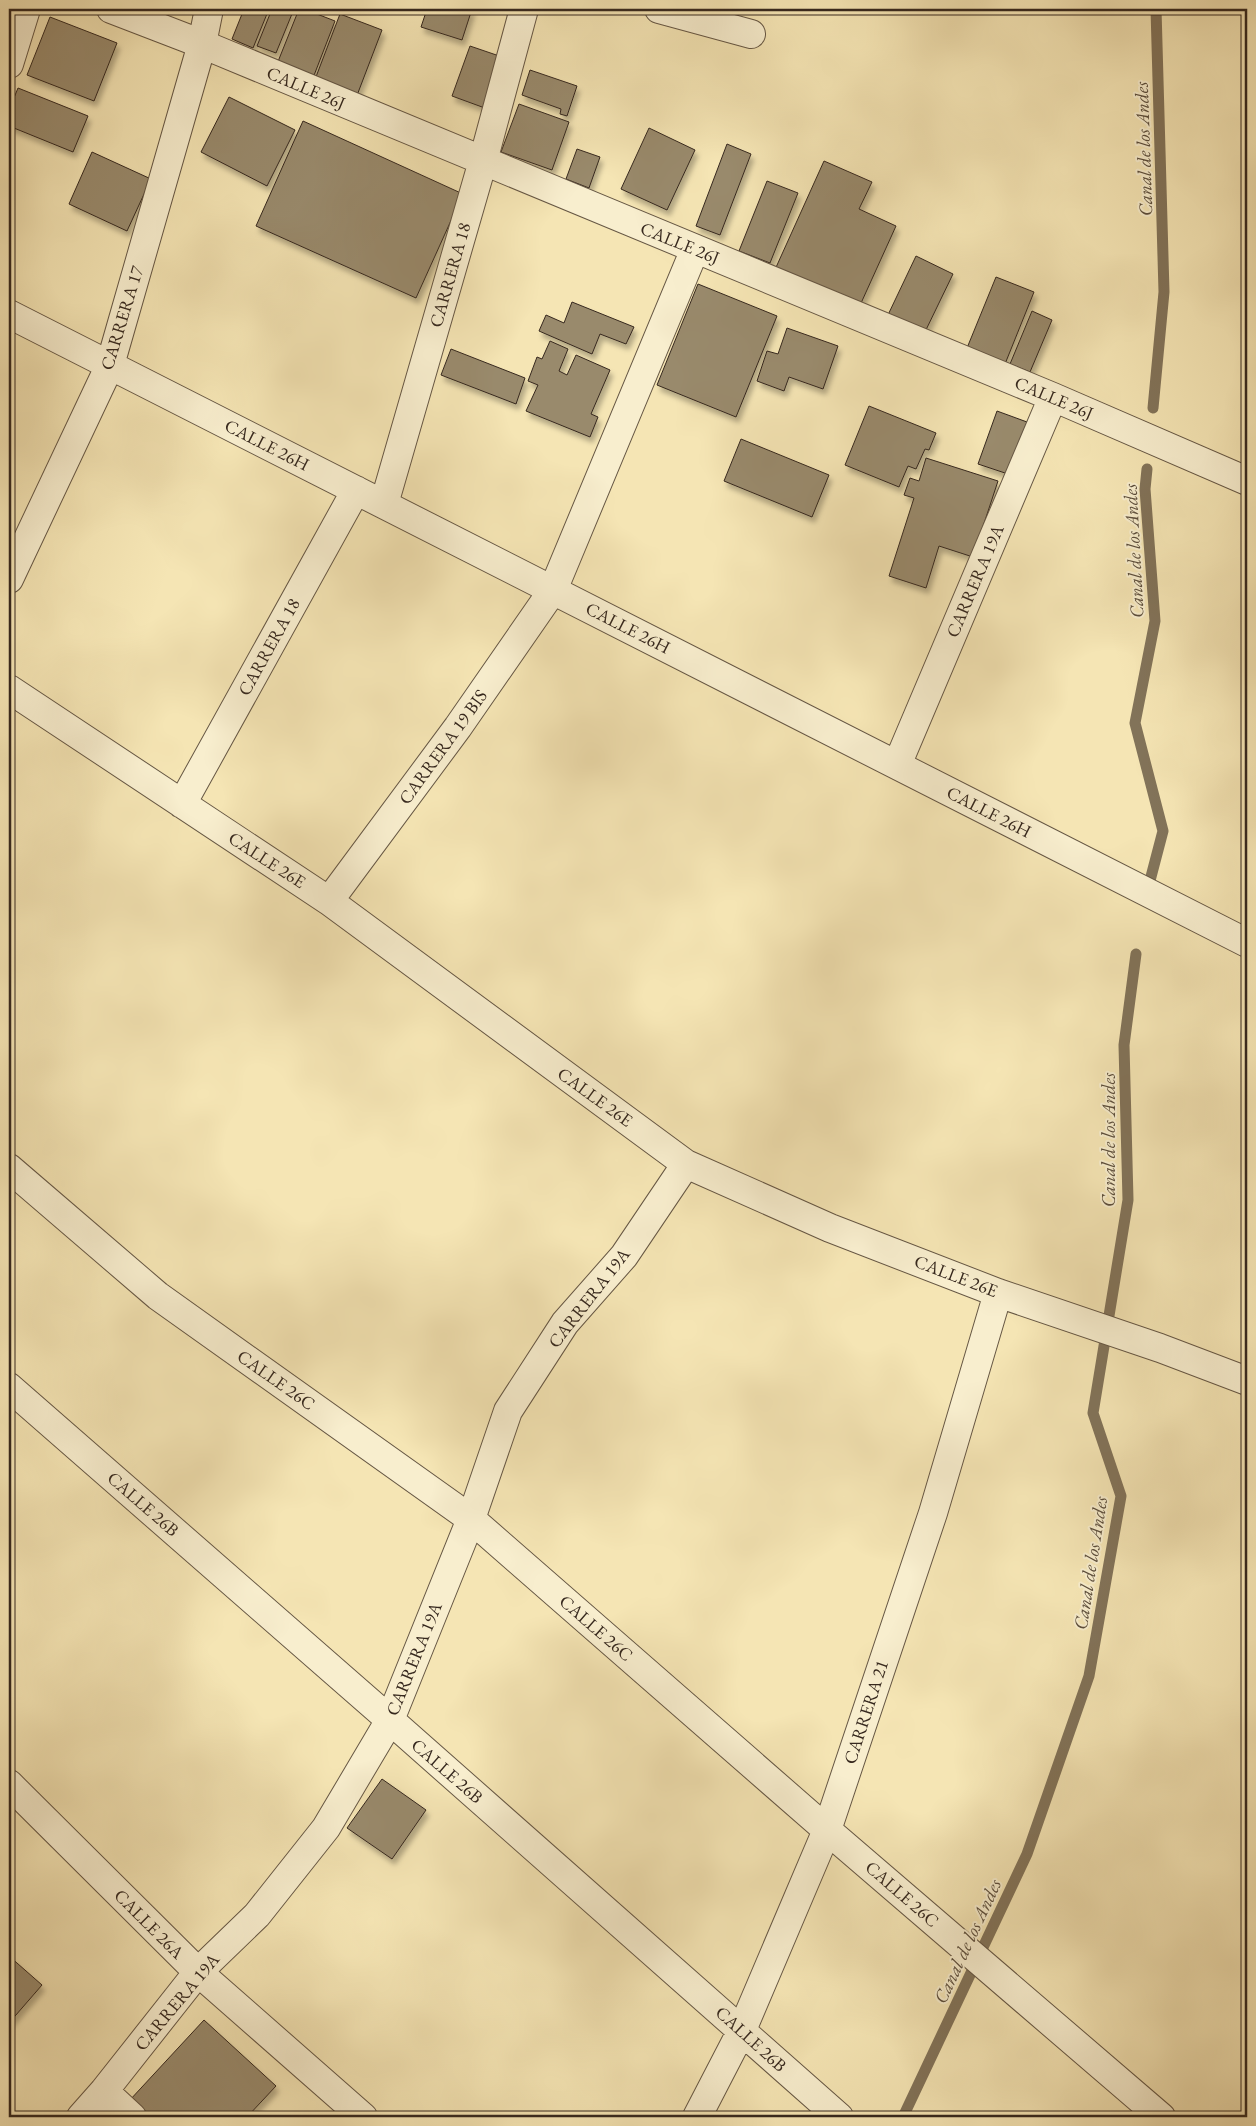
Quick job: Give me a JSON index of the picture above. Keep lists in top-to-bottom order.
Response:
{
  "streets": {
    "street": [
      "CALLE 26J",
      "CARRERA 18",
      "CARRERA 17",
      "CALLE 26H",
      "CARRERA 19A",
      "CARRERA 19 BIS",
      "CALLE 26E",
      "CALLE 26C",
      "CALLE 26B",
      "CARRERA 21",
      "CALLE 26A"
    ]
  },
  "crossings": [
    ["CALLE 26J", "CARRERA 18"],
    ["CALLE 26J", "CARRERA 17"],
    ["CALLE 26J", "CARRERA 19A"],
    ["CALLE 26J", "CARRERA 19 BIS"],
    ["CARRERA 18", "CALLE 26H"],
    ["CARRERA 18", "CALLE 26E"],
    ["CARRERA 17", "CALLE 26H"],
    ["CALLE 26H", "CARRERA 19A"],
    ["CALLE 26H", "CARRERA 19 BIS"],
    ["CARRERA 19A", "CALLE 26E"],
    ["CARRERA 19A", "CALLE 26C"],
    ["CARRERA 19A", "CALLE 26B"],
    ["CARRERA 19A", "CALLE 26A"],
    ["CARRERA 19 BIS", "CALLE 26E"],
    ["CALLE 26E", "CARRERA 21"],
    ["CALLE 26C", "CARRERA 21"],
    ["CALLE 26B", "CARRERA 21"]
  ],
  "water": ["Canal de los Andes"]
}
